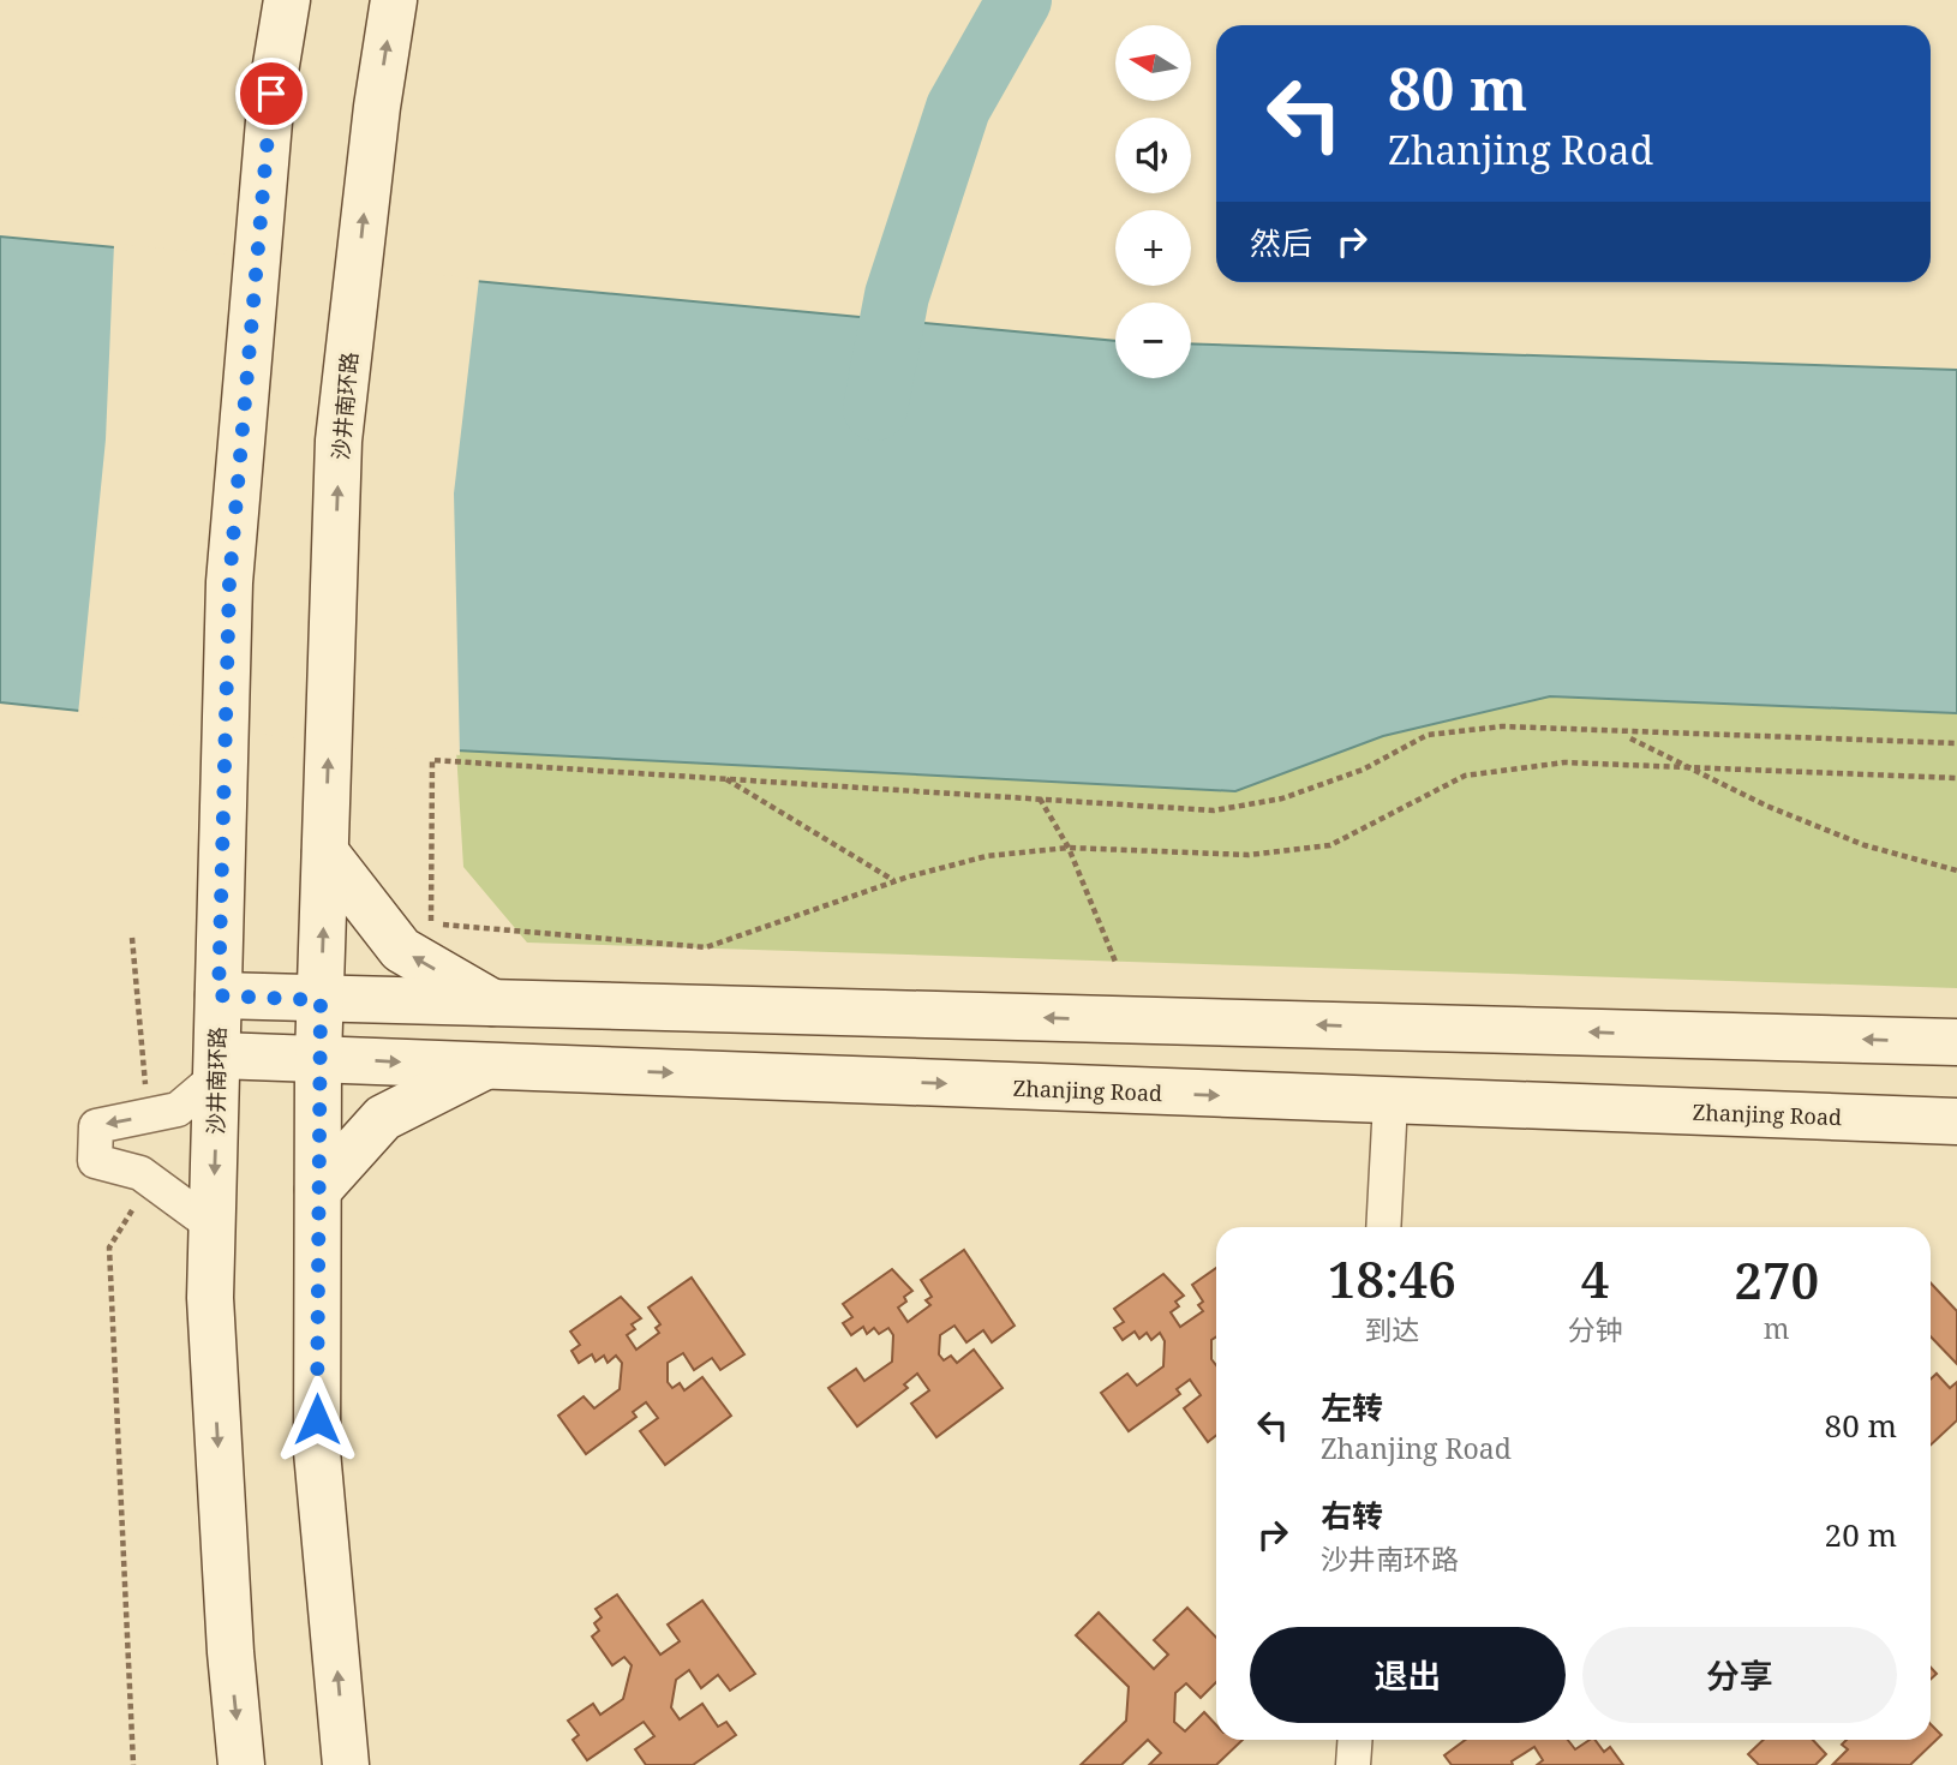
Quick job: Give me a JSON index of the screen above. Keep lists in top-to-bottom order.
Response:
{
  "streets": {
    "main road": ["沙井南环路", "Zhanjing Road"]
  },
  "crossings": [
    ["沙井南环路", "Zhanjing Road"]
  ],
  "north": "left",
  "page": {
    "map_buttons": ["+", "−"],
    "turn": ["80 m", "Zhanjing Road"],
    "then": "然后",
    "eta": [
      "18:46",
      "到达",
      "4",
      "分钟",
      "270",
      "m"
    ],
    "list": [
      {
        "name": "左转",
        "note": "Zhanjing Road",
        "value": "80 m"
      },
      {
        "name": "右转",
        "note": "沙井南环路",
        "value": "20 m"
      }
    ],
    "buttons": ["退出", "分享"]
  }
}
